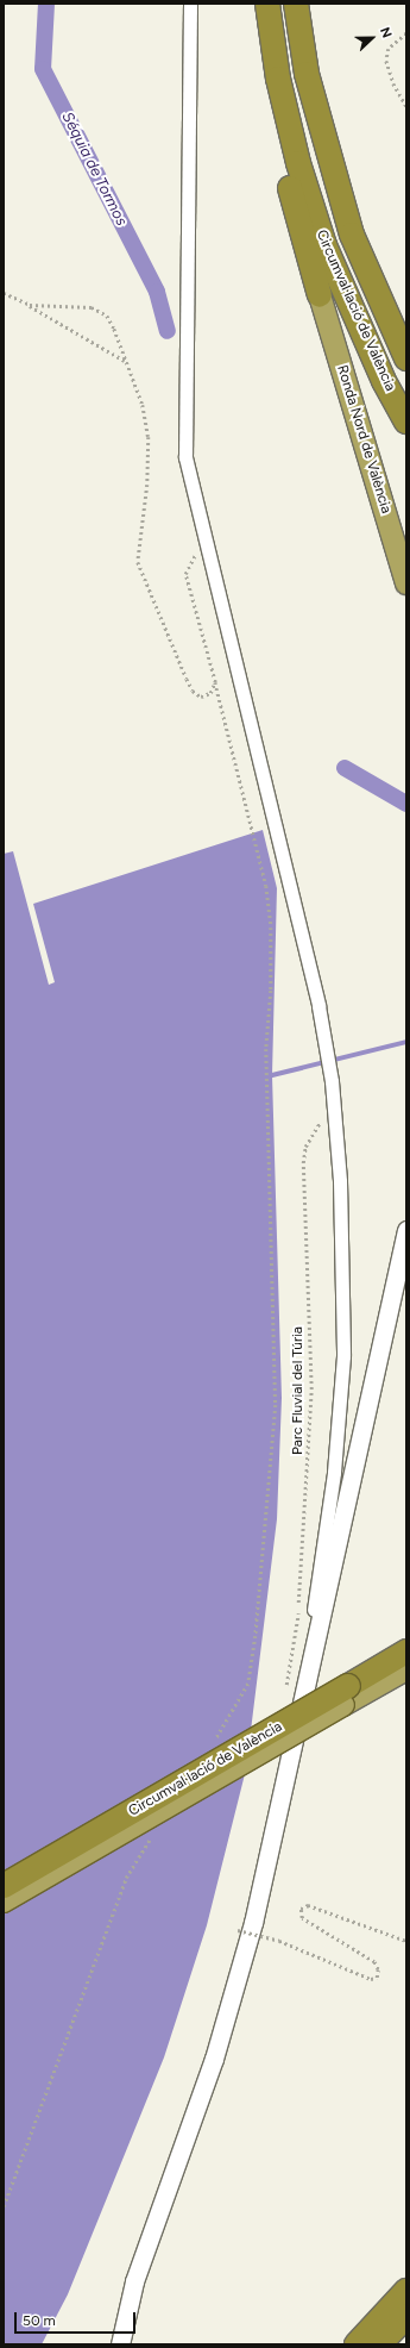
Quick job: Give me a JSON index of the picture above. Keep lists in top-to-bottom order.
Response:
{
  "streets": {
    "highway": ["Circumval·lació de València", "Ronda Nord de València"],
    "path": ["Parc Fluvial del Túria"]
  },
  "water": ["Séquia de Tormos"],
  "scale_bar": "50 m",
  "north": "right"
}
